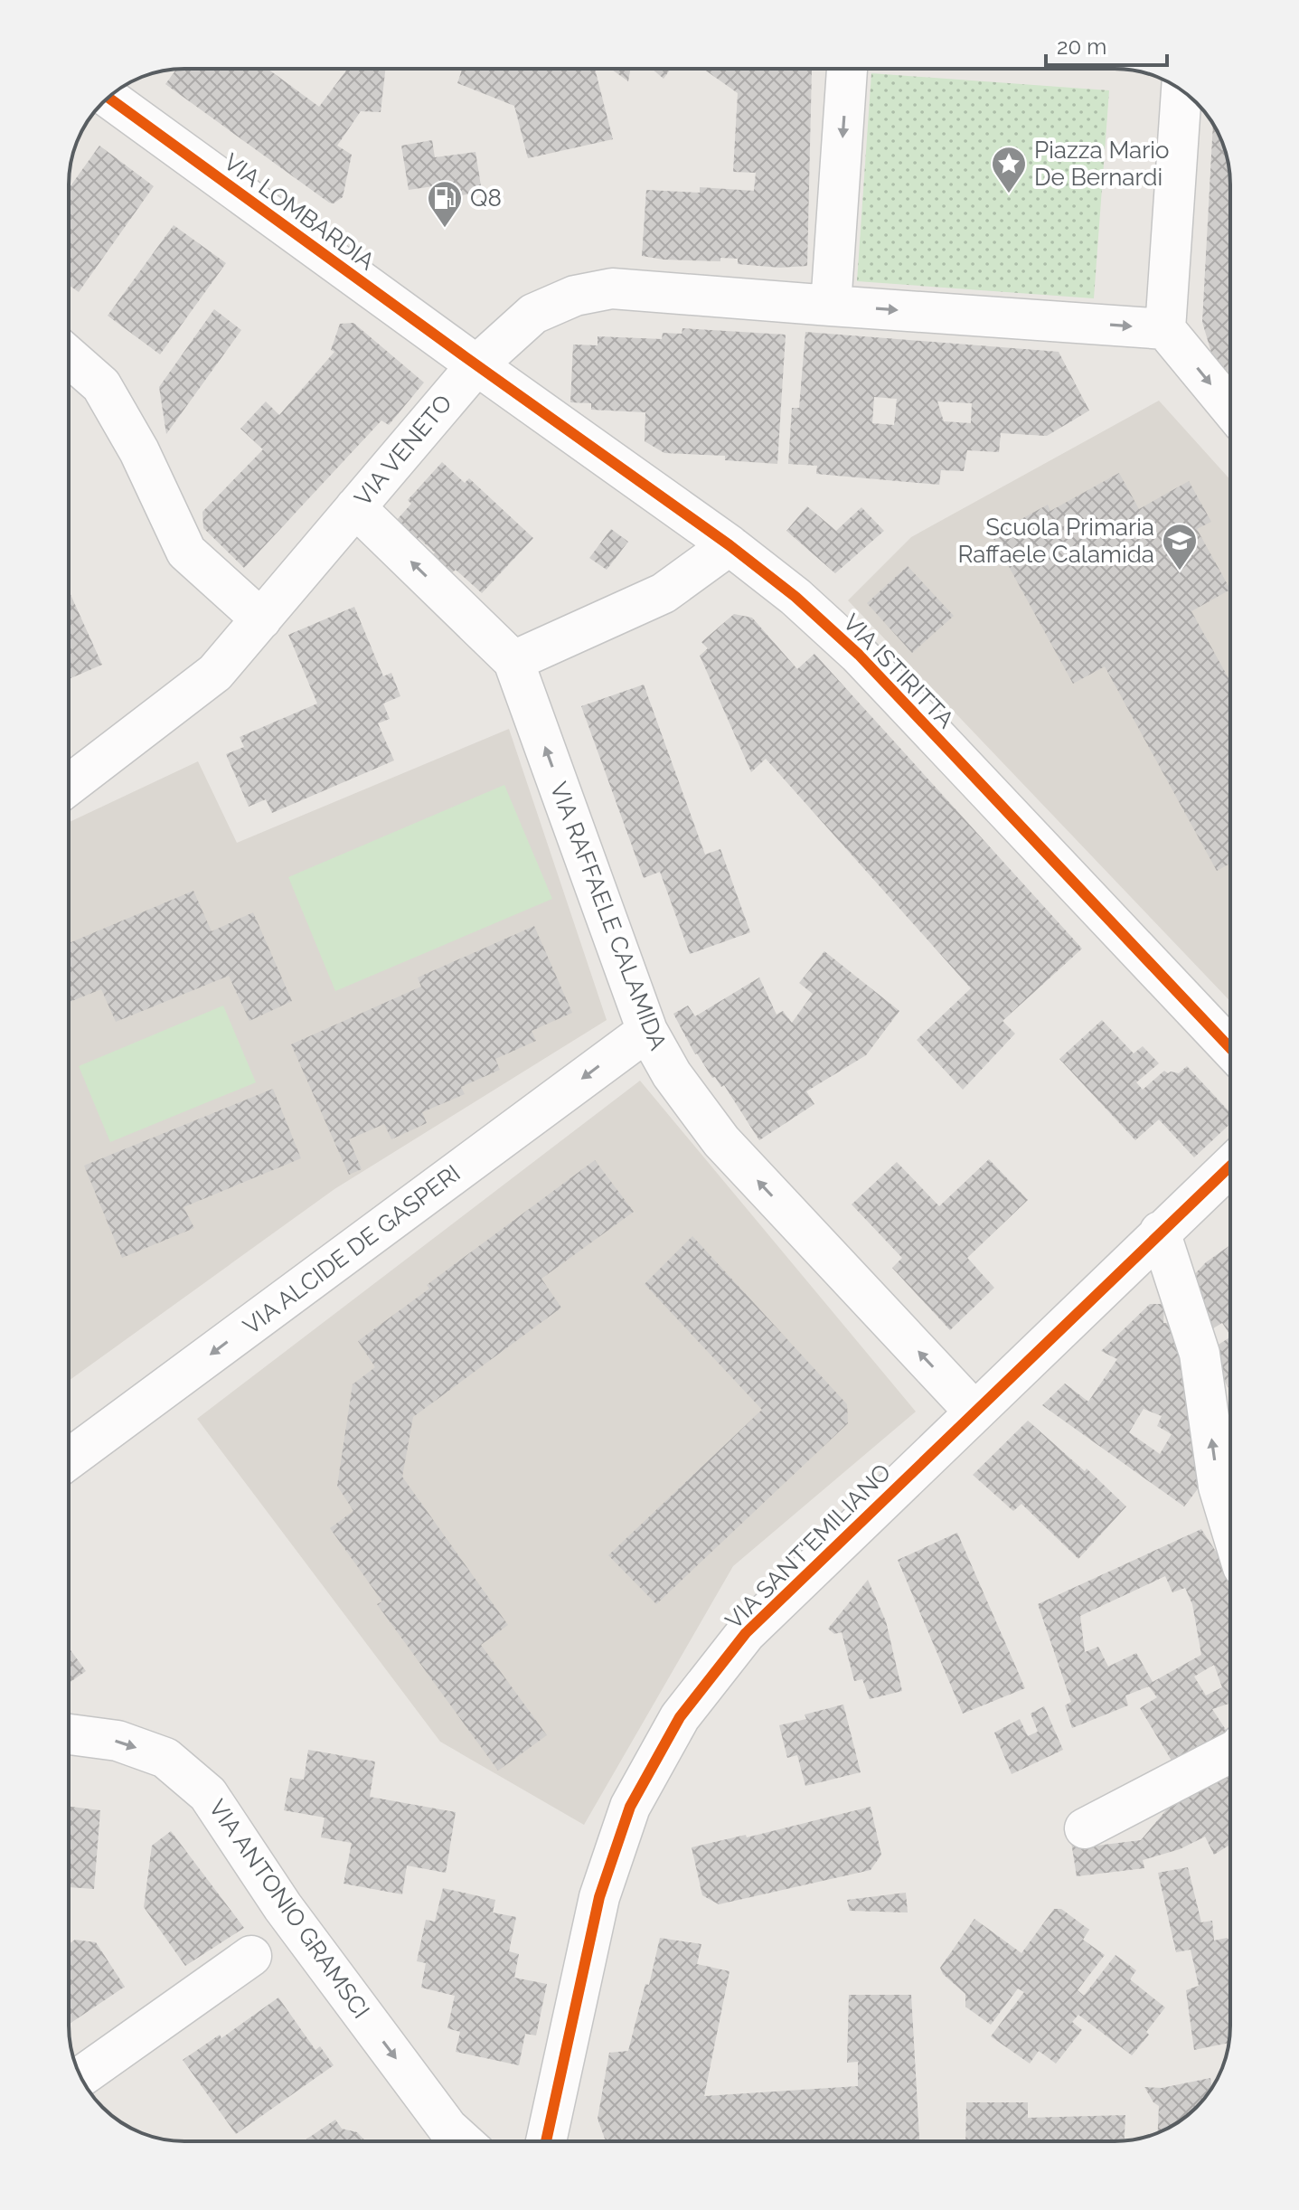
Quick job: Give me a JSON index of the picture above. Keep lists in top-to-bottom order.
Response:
{
  "streets": {
    "street": [
      "VIA LOMBARDIA",
      "VIA VENETO",
      "VIA ISTIRITTA",
      "VIA RAFFAELE CALAMIDA",
      "VIA ALCIDE DE GASPERI",
      "VIA SANT'EMILIANO",
      "VIA ANTONIO GRAMSCI"
    ]
  },
  "crossings": [
    ["VIA LOMBARDIA", "VIA VENETO"],
    ["VIA LOMBARDIA", "VIA ISTIRITTA"],
    ["VIA VENETO", "VIA ISTIRITTA"],
    ["VIA VENETO", "VIA RAFFAELE CALAMIDA"],
    ["VIA RAFFAELE CALAMIDA", "VIA ALCIDE DE GASPERI"],
    ["VIA RAFFAELE CALAMIDA", "VIA SANT'EMILIANO"]
  ],
  "one_way": ["VIA RAFFAELE CALAMIDA", "VIA ALCIDE DE GASPERI", "VIA ANTONIO GRAMSCI"],
  "places": {
    "place": ["Piazza Mario De Bernardi"],
    "fuel station": ["Q8"],
    "school or university": ["Scuola Primaria Raffaele Calamida"]
  },
  "scale_bar": "20 m"
}
